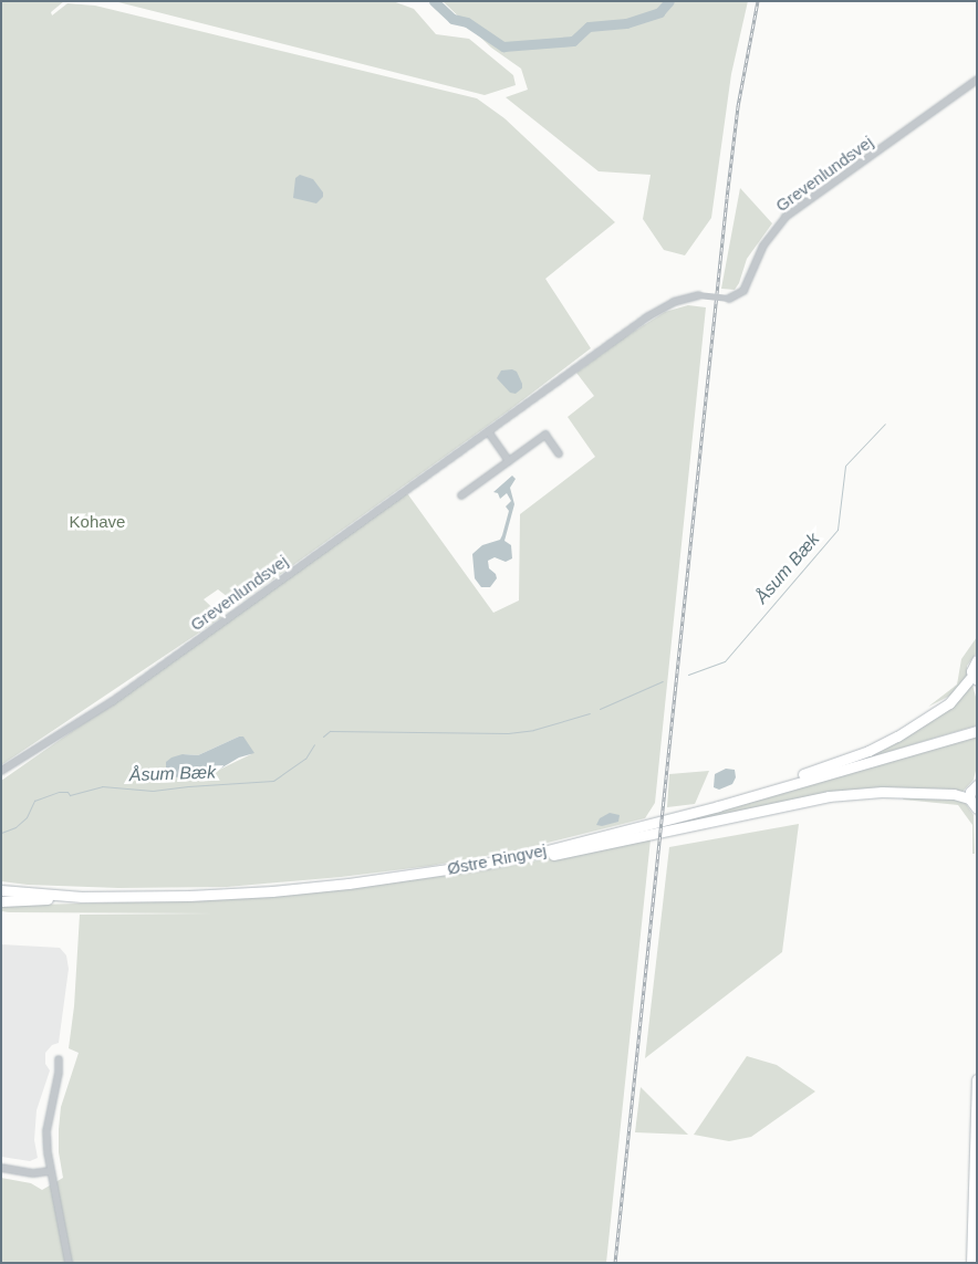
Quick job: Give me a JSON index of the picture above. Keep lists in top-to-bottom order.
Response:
{
  "streets": {
    "main road": ["Østre Ringvej"],
    "street": ["Grevenlundsvej"]
  },
  "water": ["Åsum Bæk"],
  "parks": ["Kohave"]
}
